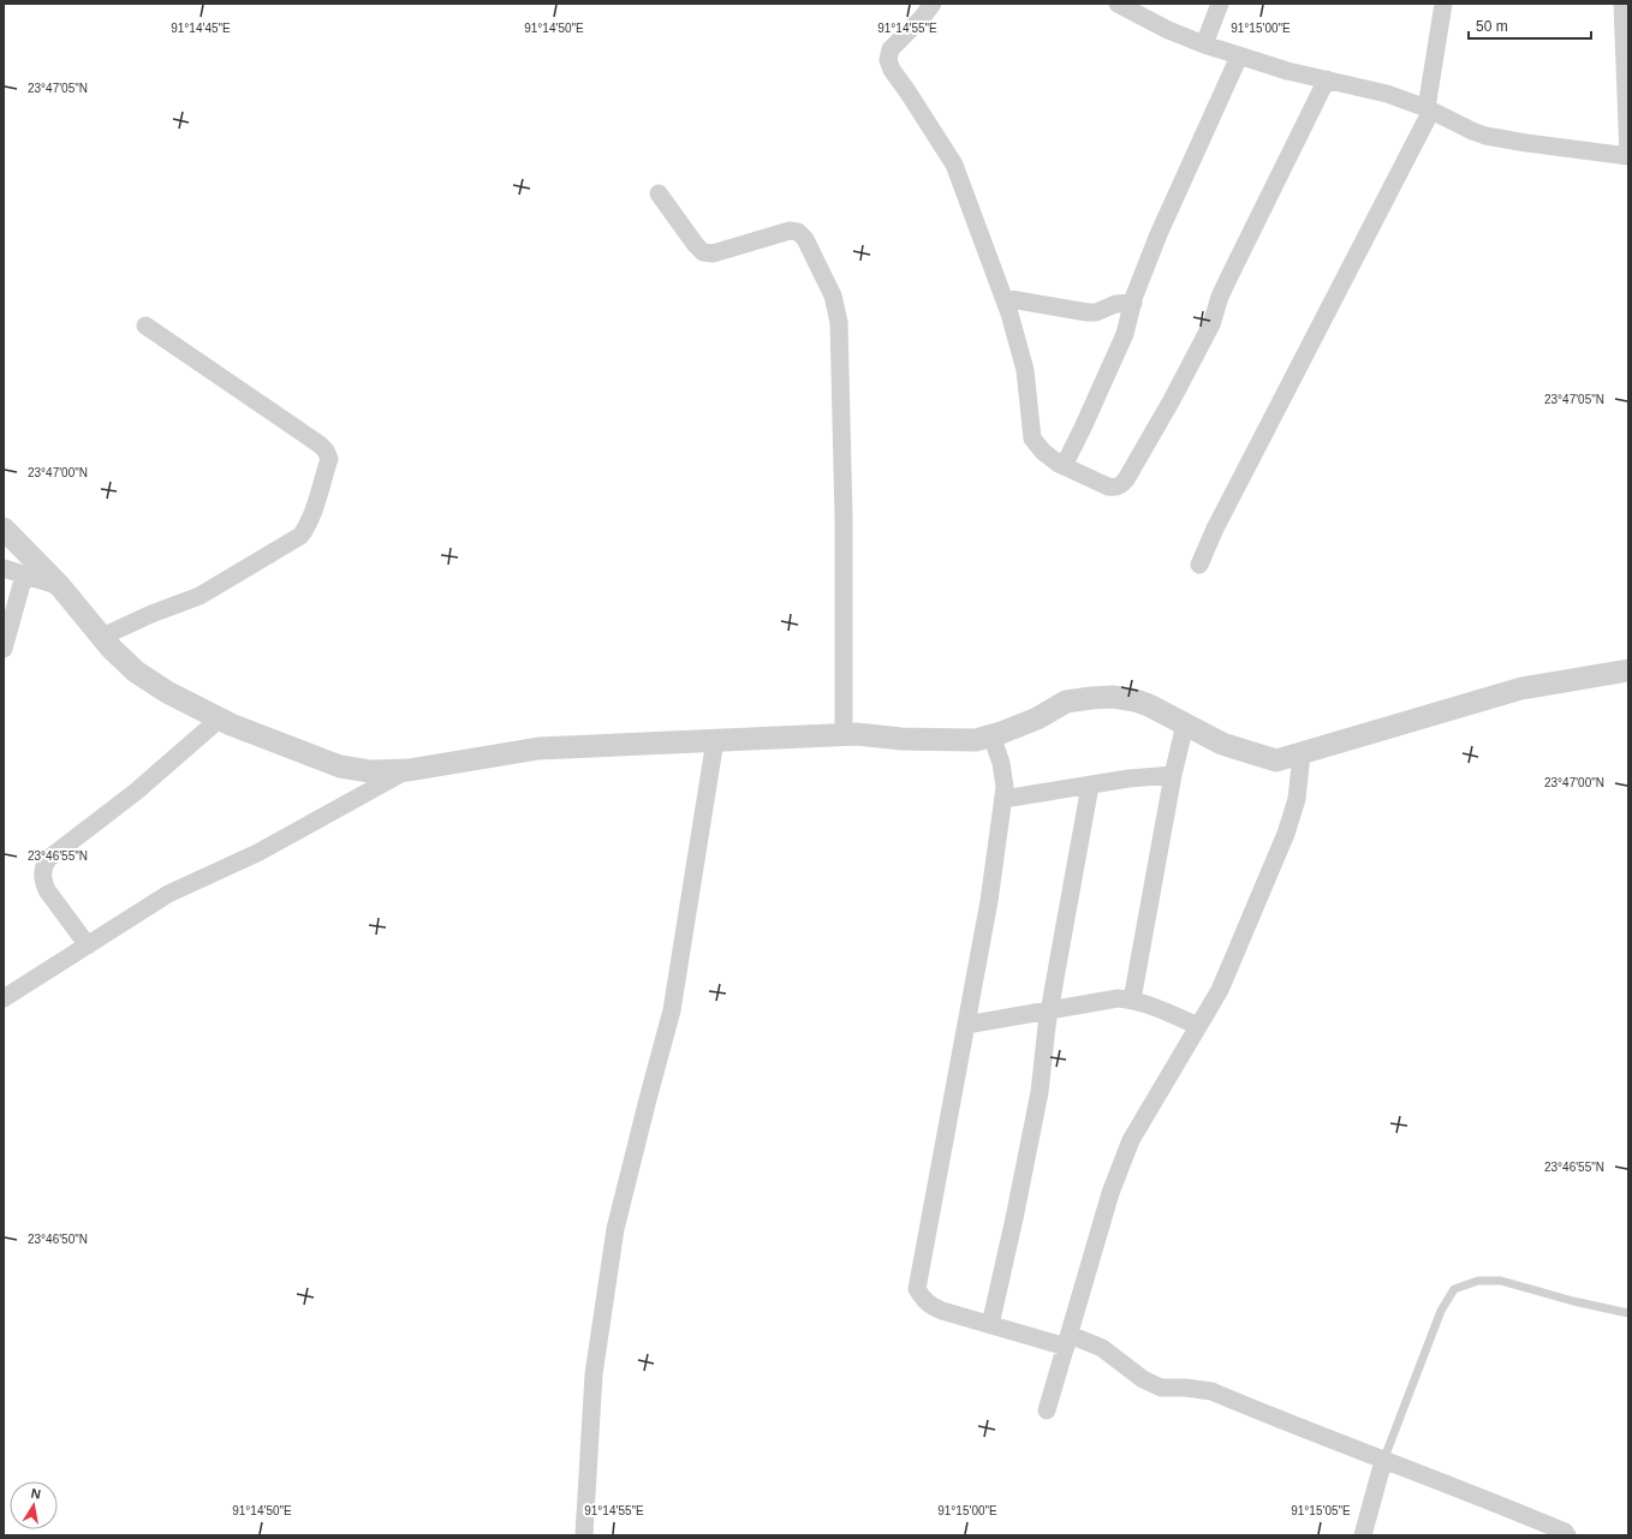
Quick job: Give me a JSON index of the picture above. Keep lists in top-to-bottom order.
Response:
{
  "scale_bar": "50 m",
  "north": "top",
  "coordinates": [
    "91°14'45\"E",
    "91°14'50\"E",
    "91°14'55\"E",
    "91°15'00\"E",
    "23°47'05\"N",
    "23°47'00\"N",
    "23°46'55\"N",
    "23°46'50\"N",
    "91°15'05\"E"
  ]
}
